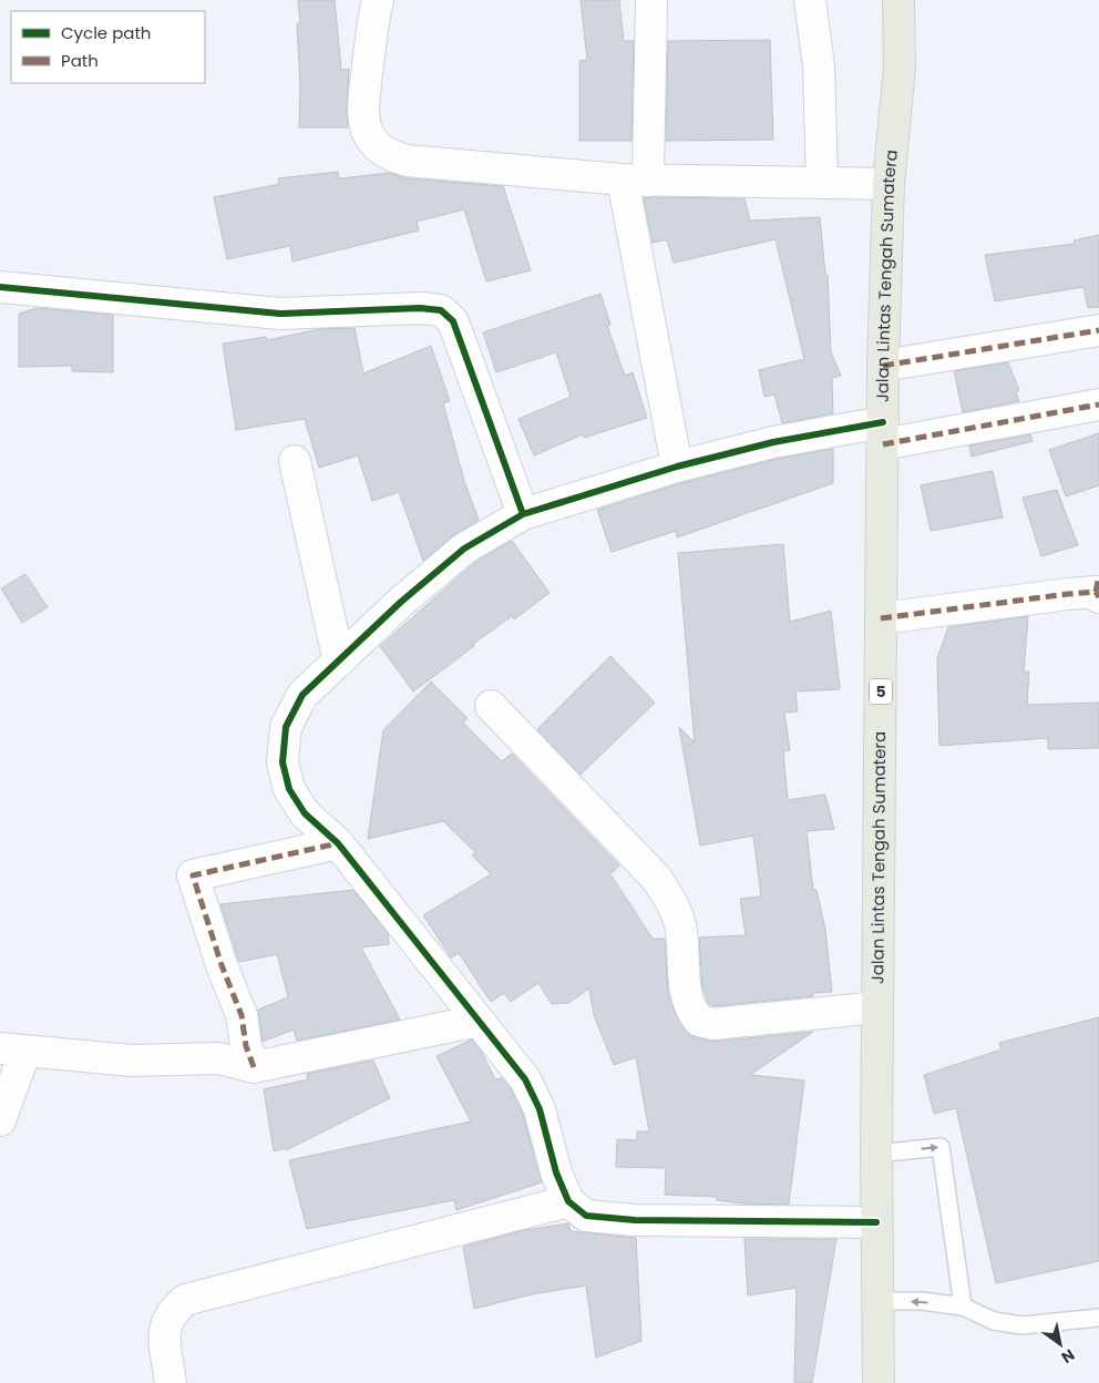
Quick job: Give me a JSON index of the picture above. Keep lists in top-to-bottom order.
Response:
{
  "streets": {
    "highway": ["Jalan Lintas Tengah Sumatera", "5"]
  },
  "legend": ["Cycle path", "Path"],
  "north": "bottom right"
}
